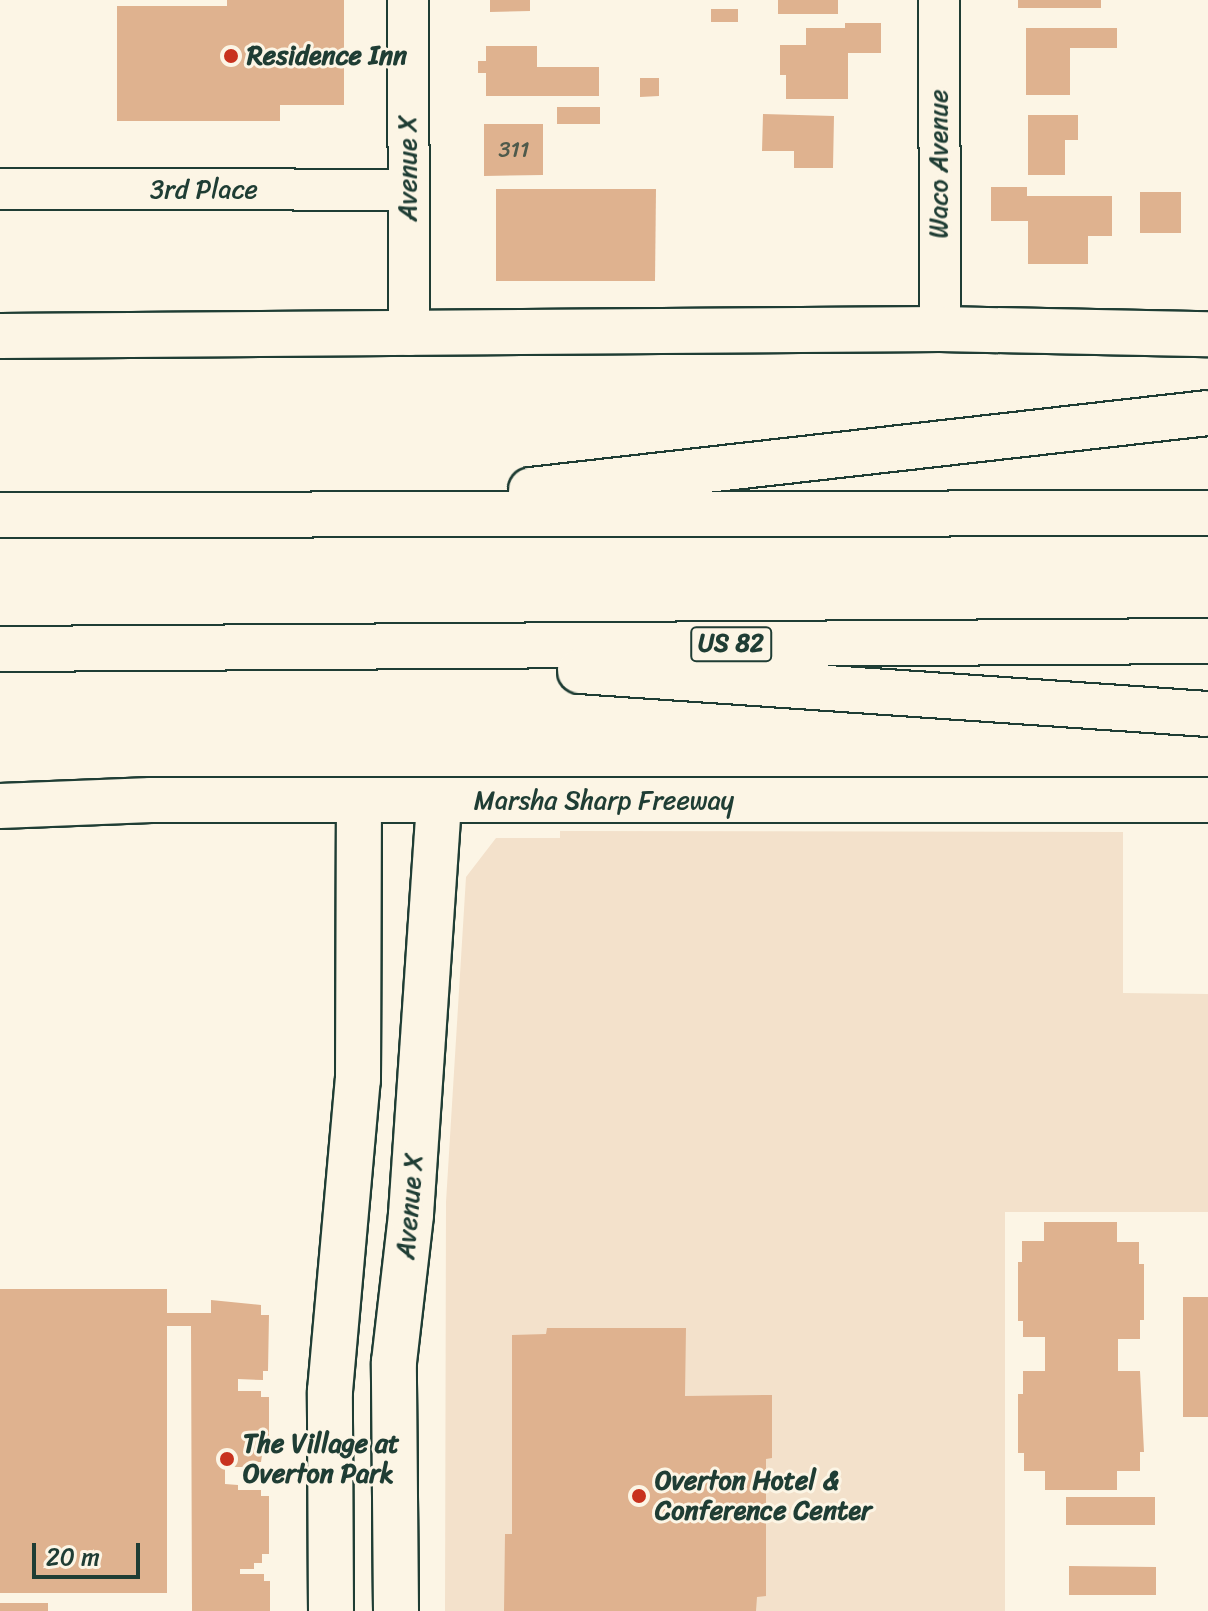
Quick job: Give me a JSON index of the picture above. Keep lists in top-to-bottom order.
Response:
{
  "streets": {
    "main road": ["Avenue X", "US 82", "Marsha Sharp Freeway"],
    "street": ["Waco Avenue", "3rd Place"]
  },
  "crossings": [
    ["Avenue X", "3rd Place"],
    ["Avenue X", "Marsha Sharp Freeway"]
  ],
  "places": ["Residence Inn", "The Village at Overton Park", "Overton Hotel & Conference Center"],
  "house_numbers": ["311"],
  "scale_bar": "20 m"
}
